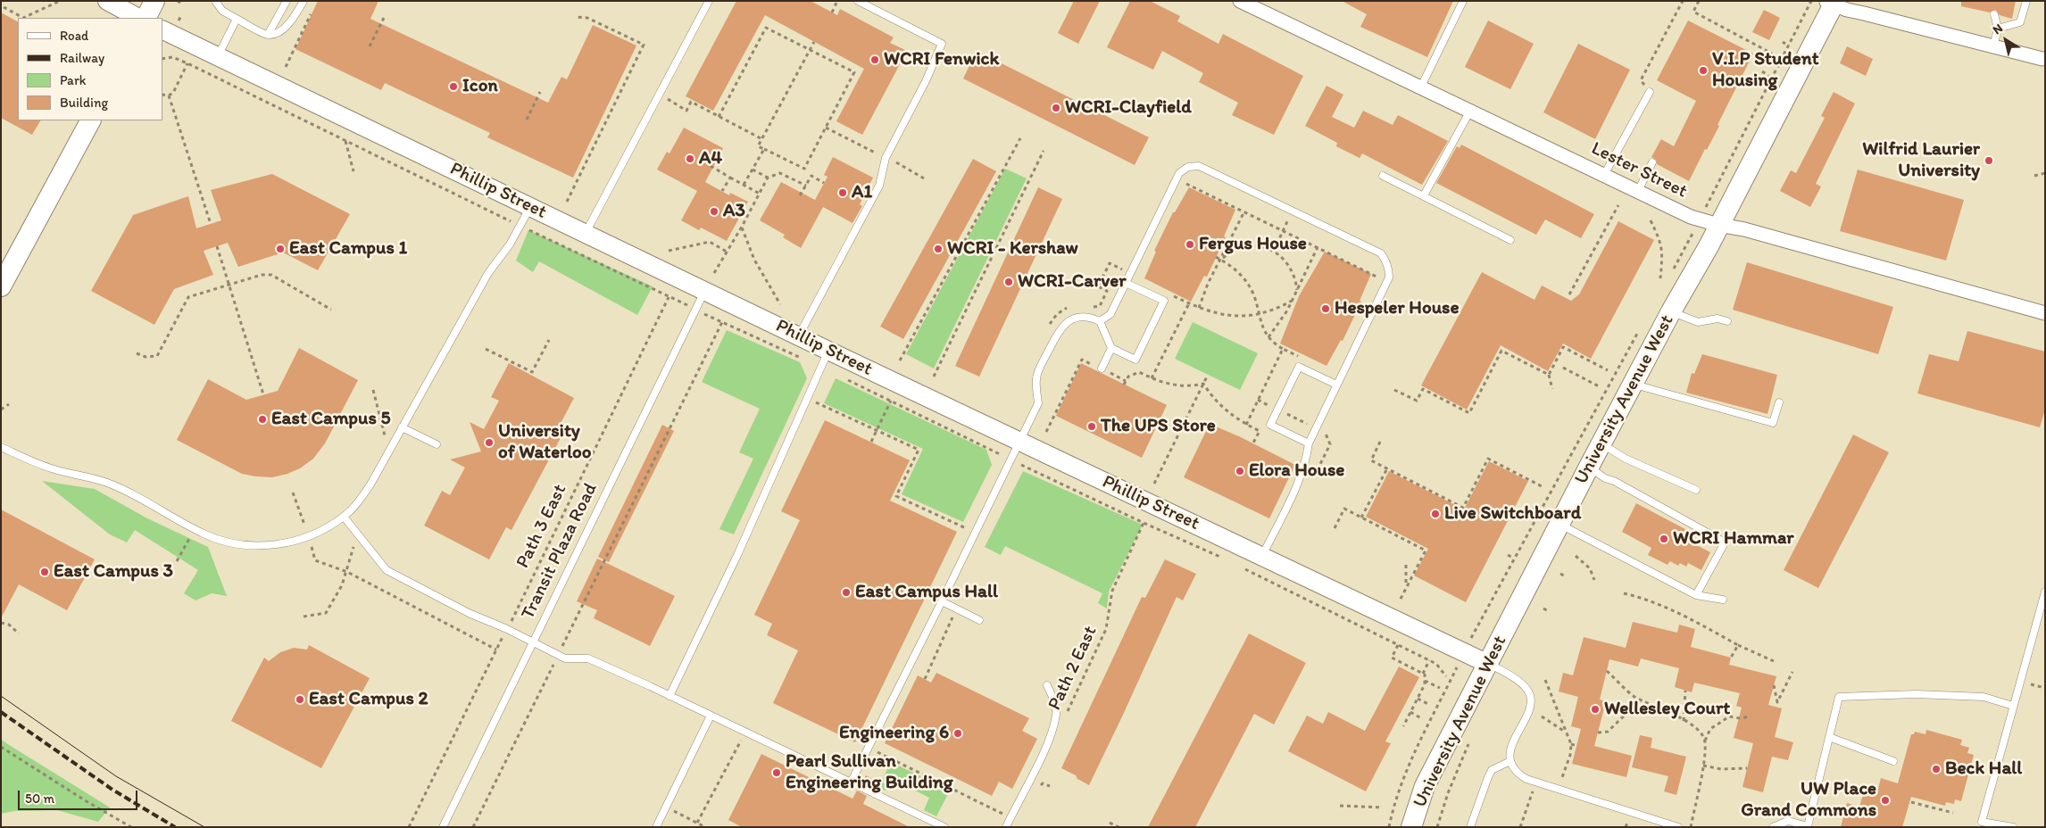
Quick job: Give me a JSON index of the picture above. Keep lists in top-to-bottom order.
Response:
{
  "streets": {
    "main road": ["University Avenue West"],
    "street": ["Lester Street", "Phillip Street"],
    "lane": ["Transit Plaza Road"],
    "path": ["Path 3 East", "Path 2 East"]
  },
  "crossings": [
    ["Lester Street", "University Avenue West"],
    ["Phillip Street", "University Avenue West"],
    ["Phillip Street", "Transit Plaza Road"]
  ],
  "places": [
    "WCRI Fenwick",
    "V.I.P Student Housing",
    "Icon",
    "WCRI-Clayfield",
    "A4",
    "Wilfrid Laurier University",
    "A1",
    "A3",
    "Fergus House",
    "East Campus 1",
    "WCRI - Kershaw",
    "WCRI-Carver",
    "Hespeler House",
    "East Campus 5",
    "The UPS Store",
    "University of Waterloo",
    "Elora House",
    "Live Switchboard",
    "WCRI Hammar",
    "East Campus 3",
    "East Campus Hall",
    "East Campus 2",
    "Wellesley Court",
    "Engineering 6",
    "Beck Hall",
    "Pearl Sullivan Engineering Building",
    "UW Place Grand Commons"
  ],
  "legend": [
    "Road",
    "Railway",
    "Park",
    "Building"
  ],
  "scale_bar": "50 m",
  "north": "top left"
}
